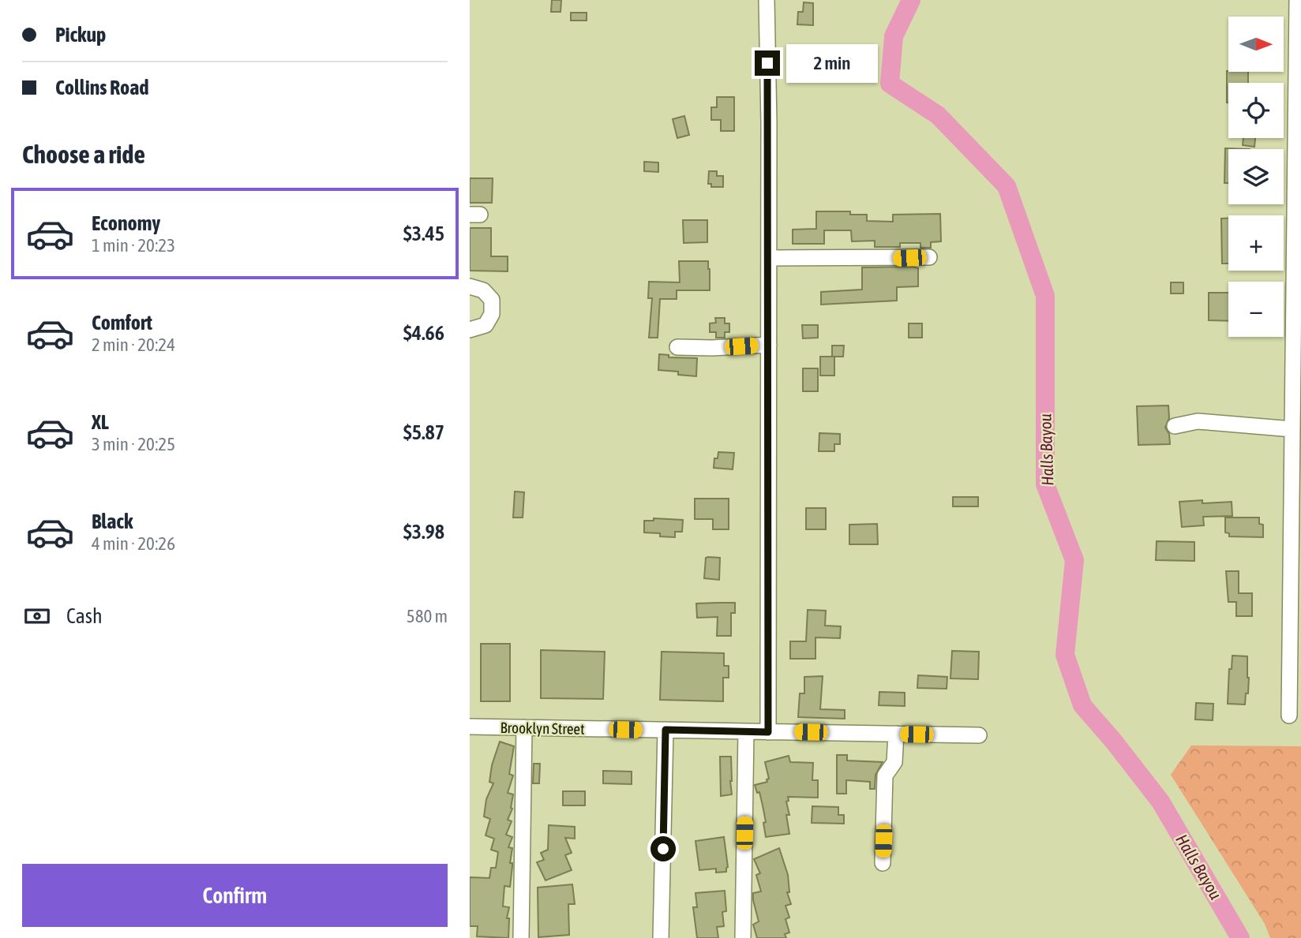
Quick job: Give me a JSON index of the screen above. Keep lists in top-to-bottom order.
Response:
{
  "streets": {
    "street": ["Brooklyn Street"]
  },
  "water": ["Halls Bayou"],
  "north": "right",
  "page": {
    "banner": ["Pickup", "Collins Road"],
    "map_buttons": ["+", "−"],
    "bubble": "2 min",
    "heading": "Choose a ride",
    "list": [
      {
        "name": "Economy",
        "note": "1 min · 20:23",
        "value": "$3.45"
      },
      {
        "name": "Comfort",
        "note": "2 min · 20:24",
        "value": "$4.66"
      },
      {
        "name": "XL",
        "note": "3 min · 20:25",
        "value": "$5.87"
      },
      {
        "name": "Black",
        "note": "4 min · 20:26",
        "value": "$3.98"
      }
    ],
    "pay": ["Cash", "580 m"],
    "buttons": "Confirm"
  }
}
